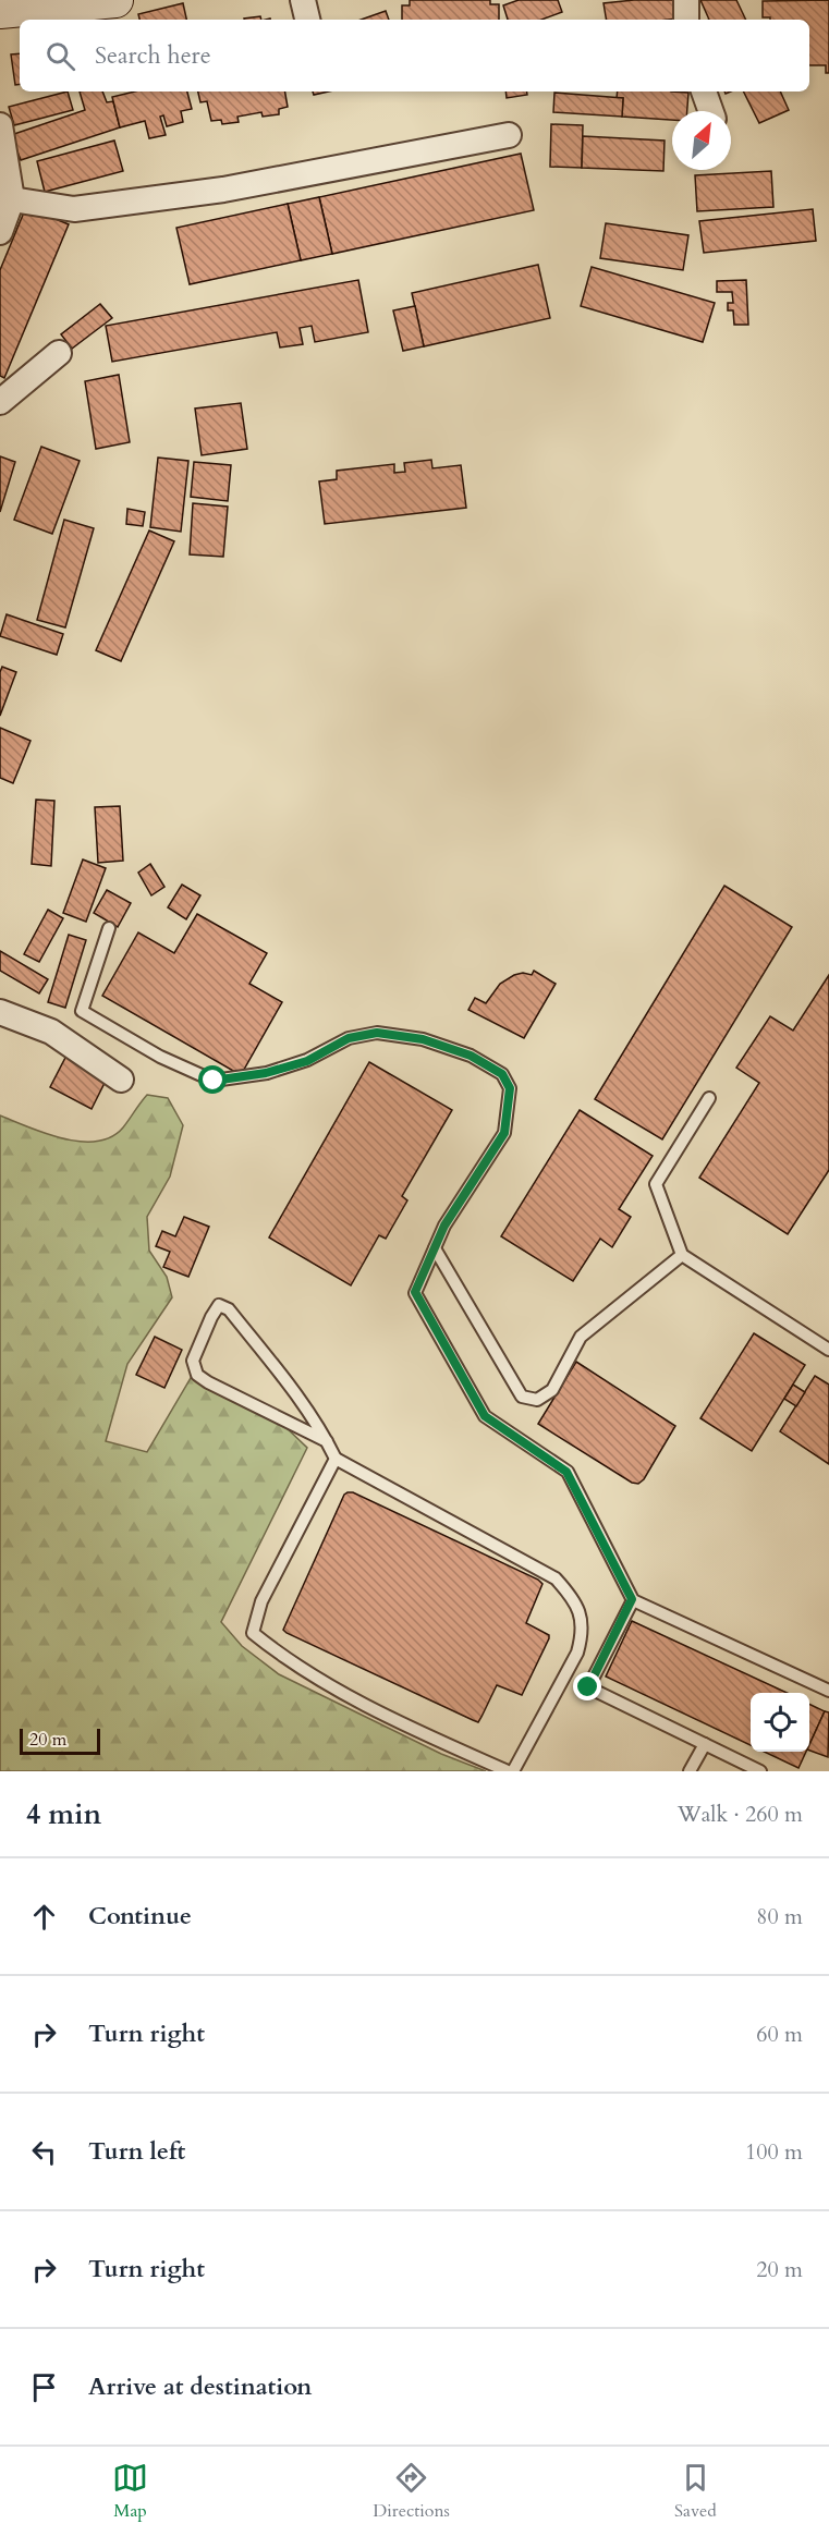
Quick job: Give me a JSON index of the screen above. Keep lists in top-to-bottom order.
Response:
{
  "scale_bar": "20 m",
  "north": "top right",
  "page": {
    "search": "Search here",
    "scale": "20 m",
    "heading": ["4 min", "Walk · 260 m"],
    "list": [
      ["Continue", "80 m"],
      ["Turn right", "60 m"],
      ["Turn left", "100 m"],
      ["Turn right", "20 m"],
      "Arrive at destination"
    ],
    "nav": ["Map", "Directions", "Saved"]
  }
}
